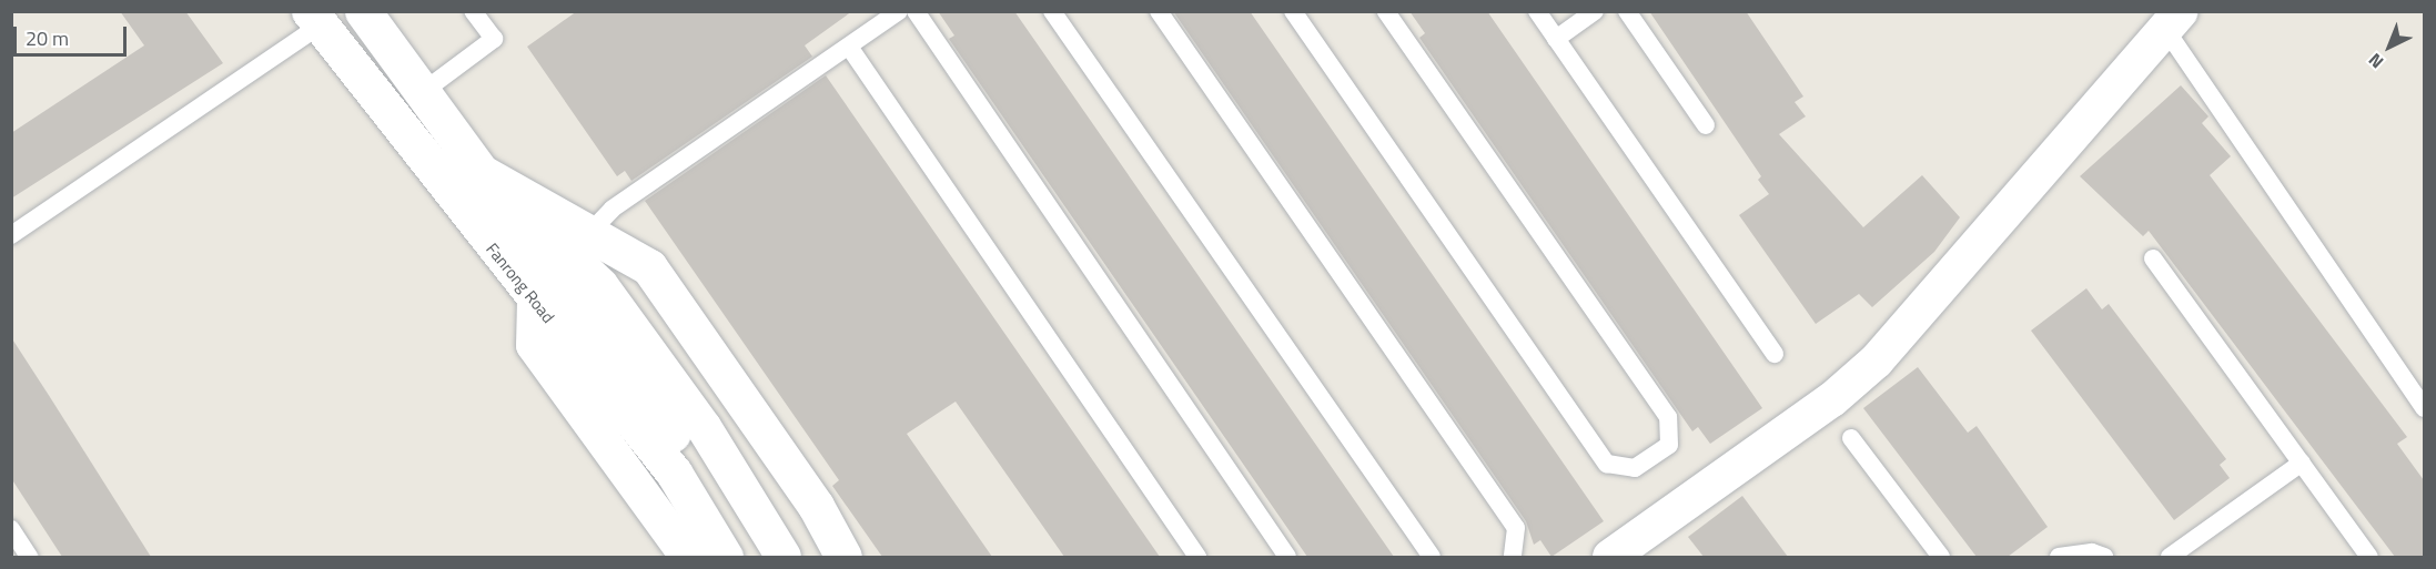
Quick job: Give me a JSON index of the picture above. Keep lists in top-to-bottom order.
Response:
{
  "streets": {
    "main road": ["Fanrong Road"]
  },
  "scale_bar": "20 m",
  "north": "bottom left"
}
